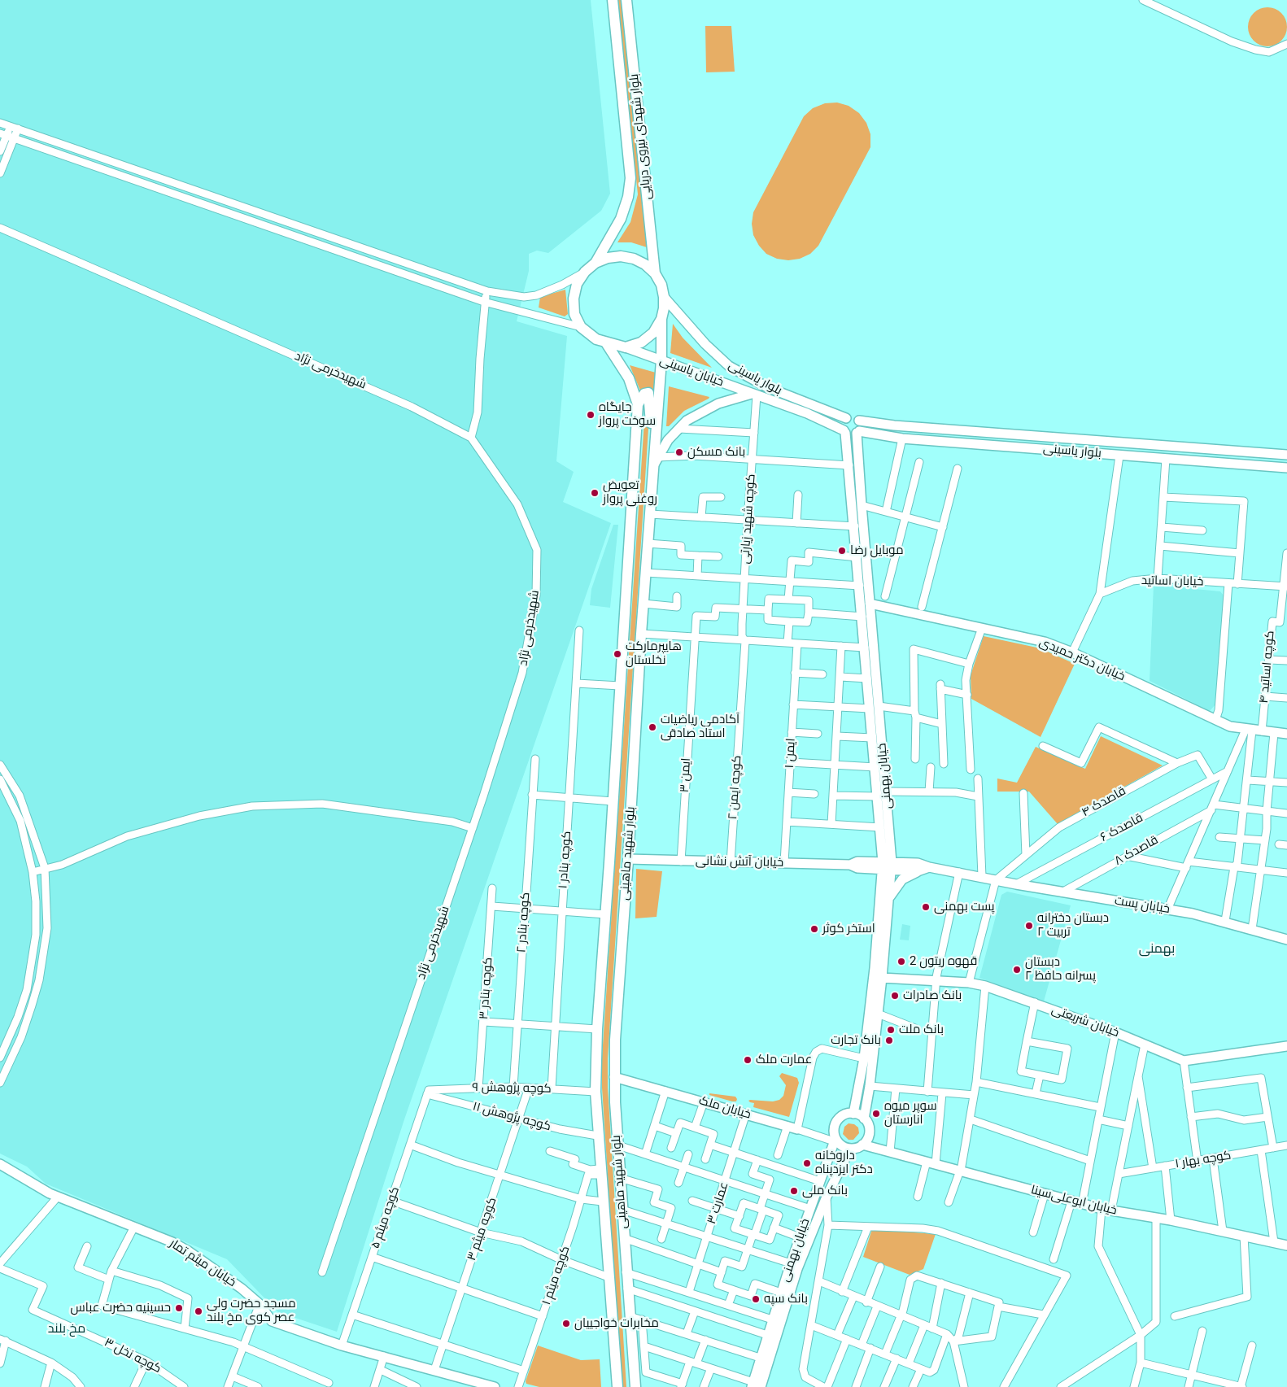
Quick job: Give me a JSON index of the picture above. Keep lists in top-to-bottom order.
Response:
{
  "streets": {
    "main road": ["بلوار شهدای نیروی دریایی", "بلوار شهید ماهینی"],
    "street": [
      "شهیدخرمی نژاد",
      "خیابان یاسینی",
      "بلوار یاسینی",
      "کوچه شهید زیارتی",
      "خیابان اساتید",
      "خیابان دکتر حمیدی",
      "کوچه اساتید ۴",
      "ایمن ۱",
      "ایمن ۳",
      "خیابان بهمنی",
      "کوچه ایمن ۲",
      "قاصدک ۴",
      "قاصدک ۶",
      "قاصدک ۸",
      "کوچه بنادر ۱",
      "خیابان آتش نشانی",
      "خیابان پست",
      "کوچه بنادر ۲",
      "کوچه بنادر ۳",
      "خیابان شریعتی",
      "کوچه پژوهش ۹",
      "خیابان ملک",
      "کوچه پژوهش ۱۱",
      "کوچه بهار ۱",
      "خیابان ابوعلی‌سینا",
      "عمارت ۳",
      "کوچه میثم ۵",
      "کوچه میثم ۳",
      "خیابان میثم تمار",
      "کوچه میثم ۱",
      "کوچه نخل ۳"
    ]
  },
  "crossings": [
    ["بلوار شهدای نیروی دریایی", "خیابان یاسینی"],
    ["بلوار شهدای نیروی دریایی", "بلوار یاسینی"],
    ["بلوار شهدای نیروی دریایی", "بلوار شهید ماهینی"],
    ["خیابان یاسینی", "بلوار یاسینی"],
    ["خیابان یاسینی", "کوچه شهید زیارتی"],
    ["خیابان یاسینی", "بلوار شهید ماهینی"],
    ["بلوار یاسینی", "کوچه شهید زیارتی"],
    ["بلوار یاسینی", "خیابان بهمنی"],
    ["بلوار یاسینی", "بلوار شهید ماهینی"],
    ["کوچه شهید زیارتی", "ایمن ۳"],
    ["کوچه شهید زیارتی", "کوچه ایمن ۲"],
    ["خیابان اساتید", "کوچه اساتید ۴"],
    ["خیابان دکتر حمیدی", "کوچه اساتید ۴"],
    ["خیابان دکتر حمیدی", "خیابان بهمنی"],
    ["کوچه اساتید ۴", "خیابان پست"],
    ["ایمن ۱", "خیابان آتش نشانی"],
    ["ایمن ۳", "خیابان آتش نشانی"],
    ["خیابان بهمنی", "خیابان آتش نشانی"],
    ["خیابان بهمنی", "خیابان شریعتی"],
    ["خیابان بهمنی", "خیابان ملک"],
    ["خیابان بهمنی", "خیابان ابوعلی‌سینا"],
    ["کوچه ایمن ۲", "خیابان آتش نشانی"],
    ["قاصدک ۴", "قاصدک ۶"],
    ["قاصدک ۴", "خیابان پست"],
    ["قاصدک ۶", "خیابان پست"],
    ["قاصدک ۸", "خیابان پست"],
    ["بلوار شهید ماهینی", "خیابان آتش نشانی"],
    ["بلوار شهید ماهینی", "کوچه پژوهش ۹"],
    ["بلوار شهید ماهینی", "خیابان ملک"],
    ["بلوار شهید ماهینی", "کوچه پژوهش ۱۱"],
    ["بلوار شهید ماهینی", "کوچه میثم ۱"],
    ["کوچه بنادر ۱", "کوچه پژوهش ۹"],
    ["کوچه بنادر ۲", "کوچه پژوهش ۹"],
    ["کوچه بنادر ۳", "کوچه پژوهش ۹"],
    ["کوچه پژوهش ۹", "کوچه پژوهش ۱۱"],
    ["کوچه پژوهش ۹", "کوچه میثم ۵"],
    ["کوچه پژوهش ۹", "کوچه میثم ۳"],
    ["خیابان ملک", "خیابان ابوعلی‌سینا"],
    ["خیابان ملک", "عمارت ۳"],
    ["کوچه پژوهش ۱۱", "کوچه میثم ۵"],
    ["کوچه پژوهش ۱۱", "کوچه میثم ۳"],
    ["کوچه میثم ۵", "خیابان میثم تمار"],
    ["کوچه میثم ۳", "خیابان میثم تمار"]
  ],
  "districts": ["بهمنی", "مخ بلند"],
  "places": [
    "جایگاه سوخت پرواز",
    "بانک مسکن",
    "تعویض روغنی پرواز",
    "موبایل رضا",
    "هایپرمارکت نخلستان",
    "آکادمی ریاضیات استاد صادقی",
    "پست بهمنی",
    "دبستان دخترانه تربیت ۲",
    "استخر کوثر",
    "قهوه ریتون 2",
    "دبستان پسرانه حافظ ۲",
    "بانک صادرات",
    "بانک ملت",
    "بانک تجارت",
    "عمارت ملک",
    "سوپر میوه انارستان",
    "داروخانه دکتر ایزدپناه",
    "بانک ملی",
    "بانک سپه",
    "حسینیه حضرت عباس",
    "مسجد حضرت ولی عصر کوی مخ بلند",
    "مخابرات خواجییان"
  ]
}
